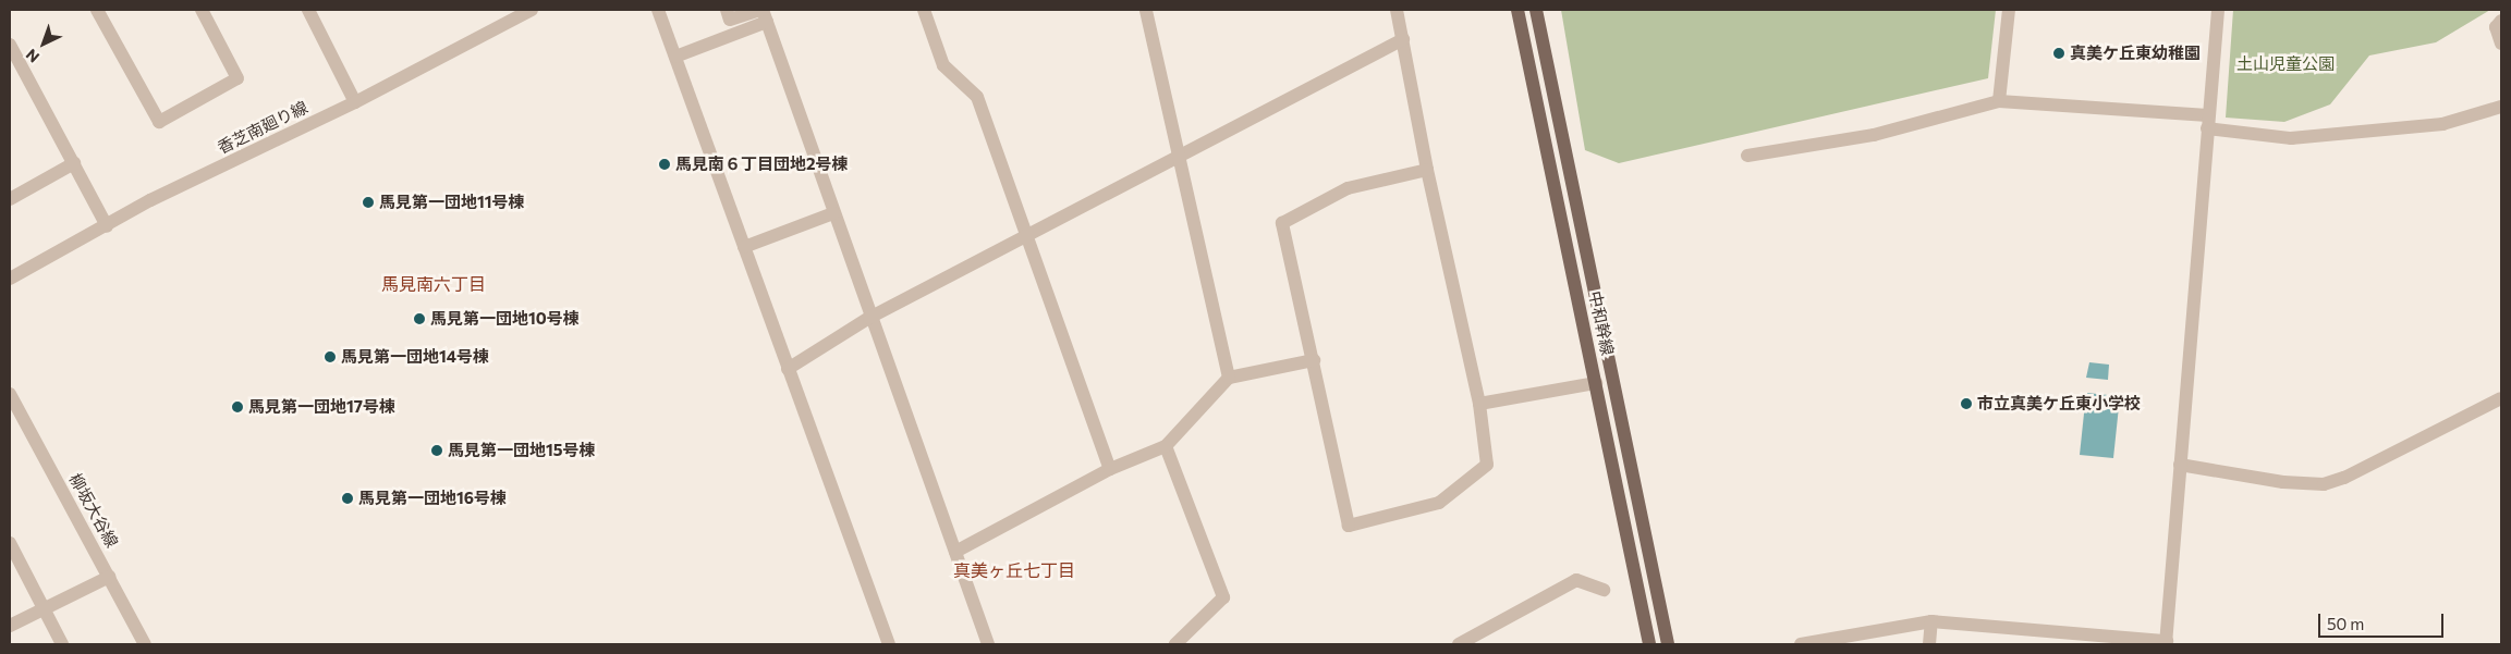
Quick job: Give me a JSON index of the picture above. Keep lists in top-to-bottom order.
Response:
{
  "streets": {
    "main road": ["中和幹線"],
    "street": ["香芝南廻り線", "柳坂大谷線"]
  },
  "districts": ["馬見南六丁目", "真美ヶ丘七丁目"],
  "parks": ["土山児童公園"],
  "places": [
    "真美ケ丘東幼稚園",
    "馬見南６丁目団地2号棟",
    "馬見第一団地11号棟",
    "馬見第一団地10号棟",
    "馬見第一団地14号棟",
    "市立真美ケ丘東小学校",
    "馬見第一団地17号棟",
    "馬見第一団地15号棟",
    "馬見第一団地16号棟"
  ],
  "scale_bar": "50 m",
  "north": "bottom left"
}
